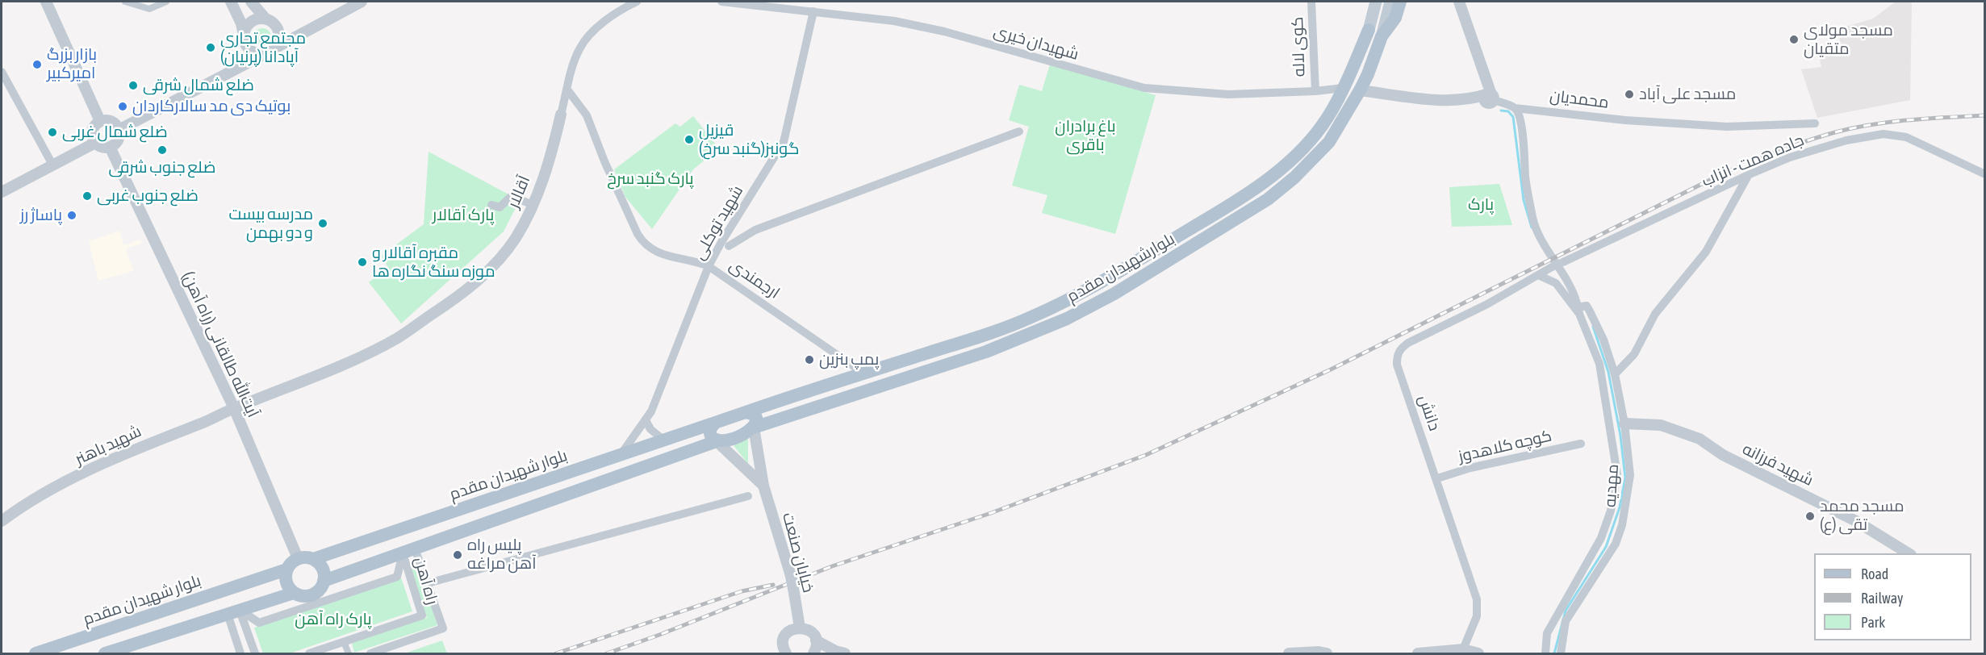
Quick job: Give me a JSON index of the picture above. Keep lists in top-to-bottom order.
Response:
{
  "streets": {
    "main road": ["بلوارشهیدان مقدم", "بلوار شهیدان مقدم"],
    "street": [
      "شهیدان خیری",
      "کوی لاله",
      "محمدیان",
      "جاده همت - انزاب",
      "آقالار",
      "شهید توکلی",
      "ارجمندی",
      "(راه آهن) آیت‌الله طالقانی",
      "دانش",
      "شهید باهنر",
      "کوچه کلاهدوز",
      "شهید فرزانه",
      "مهدیه",
      "خیابان صنعت",
      "راه آهن"
    ]
  },
  "crossings": [
    ["شهیدان خیری", "کوی لاله"],
    ["شهیدان خیری", "شهید توکلی"],
    ["شهیدان خیری", "بلوارشهیدان مقدم"],
    ["جاده همت - انزاب", "دانش"],
    ["آقالار", "ارجمندی"],
    ["آقالار", "(راه آهن) آیت‌الله طالقانی"],
    ["آقالار", "شهید باهنر"],
    ["شهید توکلی", "ارجمندی"],
    ["شهید توکلی", "بلوار شهیدان مقدم"],
    ["بلوارشهیدان مقدم", "ارجمندی"],
    ["بلوارشهیدان مقدم", "بلوار شهیدان مقدم"],
    ["بلوارشهیدان مقدم", "خیابان صنعت"],
    ["(راه آهن) آیت‌الله طالقانی", "شهید باهنر"],
    ["(راه آهن) آیت‌الله طالقانی", "بلوار شهیدان مقدم"],
    ["دانش", "کوچه کلاهدوز"],
    ["شهید فرزانه", "مهدیه"]
  ],
  "parks": [
    "باغ برادران باقری",
    "پارک گنبد سرخ",
    "پارک",
    "پارک آقالار",
    "پارک راه آهن"
  ],
  "places": [
    "مسجد مولای متقیان",
    "مجتمع تجاری آپادانا (پرنیان)",
    "بازار بزرگ امیرکبیر",
    "ضلع شمال شرقی",
    "مسجد علی آباد",
    "بوتیک دی مد سالارکاردان",
    "ضلع شمال غربی",
    "قیزیل گونبز(گنبد سرخ)",
    "ضلع جنوب شرقی",
    "ضلع جنوب غربی",
    "پاساژ رز",
    "مدرسه بیست و دو بهمن",
    "مقبره آقالار و موزه سنگ نگاره ها",
    "پمپ بنزین",
    "مسجد محمد تقی (ع)",
    "پلیس راه آهن مراغه"
  ],
  "legend": ["Road", "Railway", "Park"]
}
